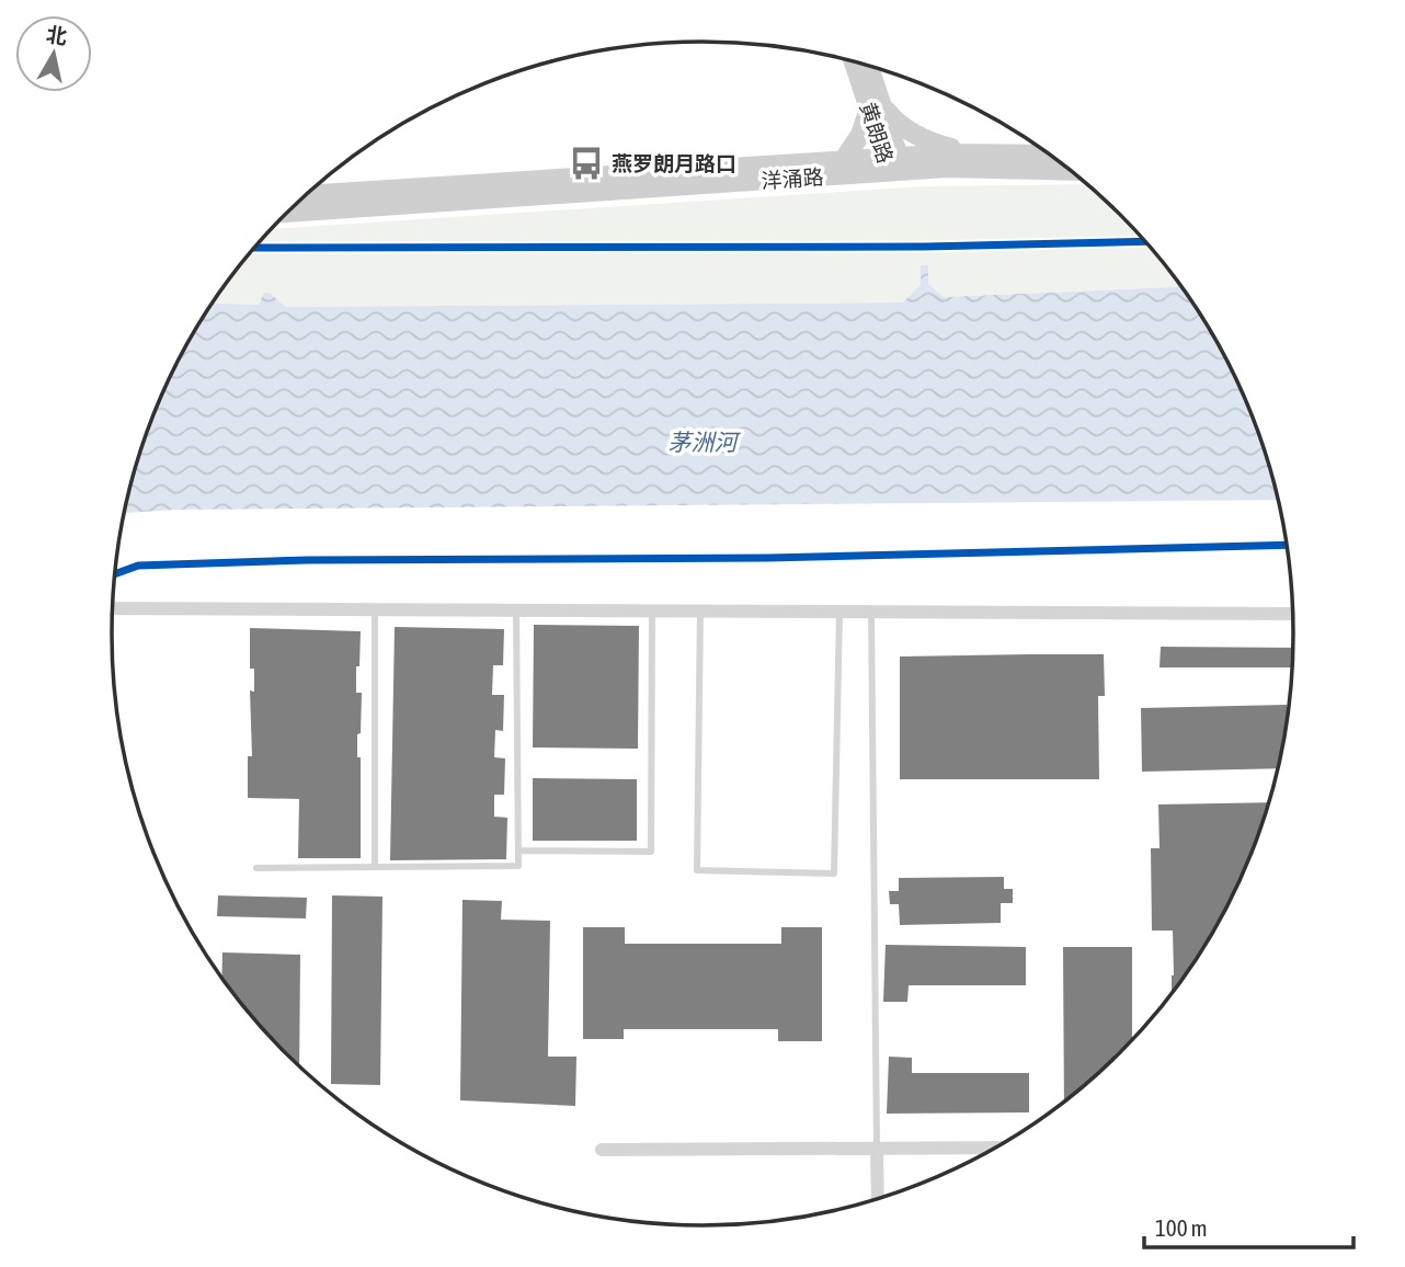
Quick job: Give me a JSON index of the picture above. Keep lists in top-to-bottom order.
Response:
{
  "streets": {
    "street": ["黄朗路", "洋涌路"]
  },
  "crossings": [
    ["黄朗路", "洋涌路"]
  ],
  "water": ["茅洲河"],
  "places": {
    "bus stop": ["燕罗朗月路口"]
  },
  "scale_bar": "100 m",
  "north": "top"
}
